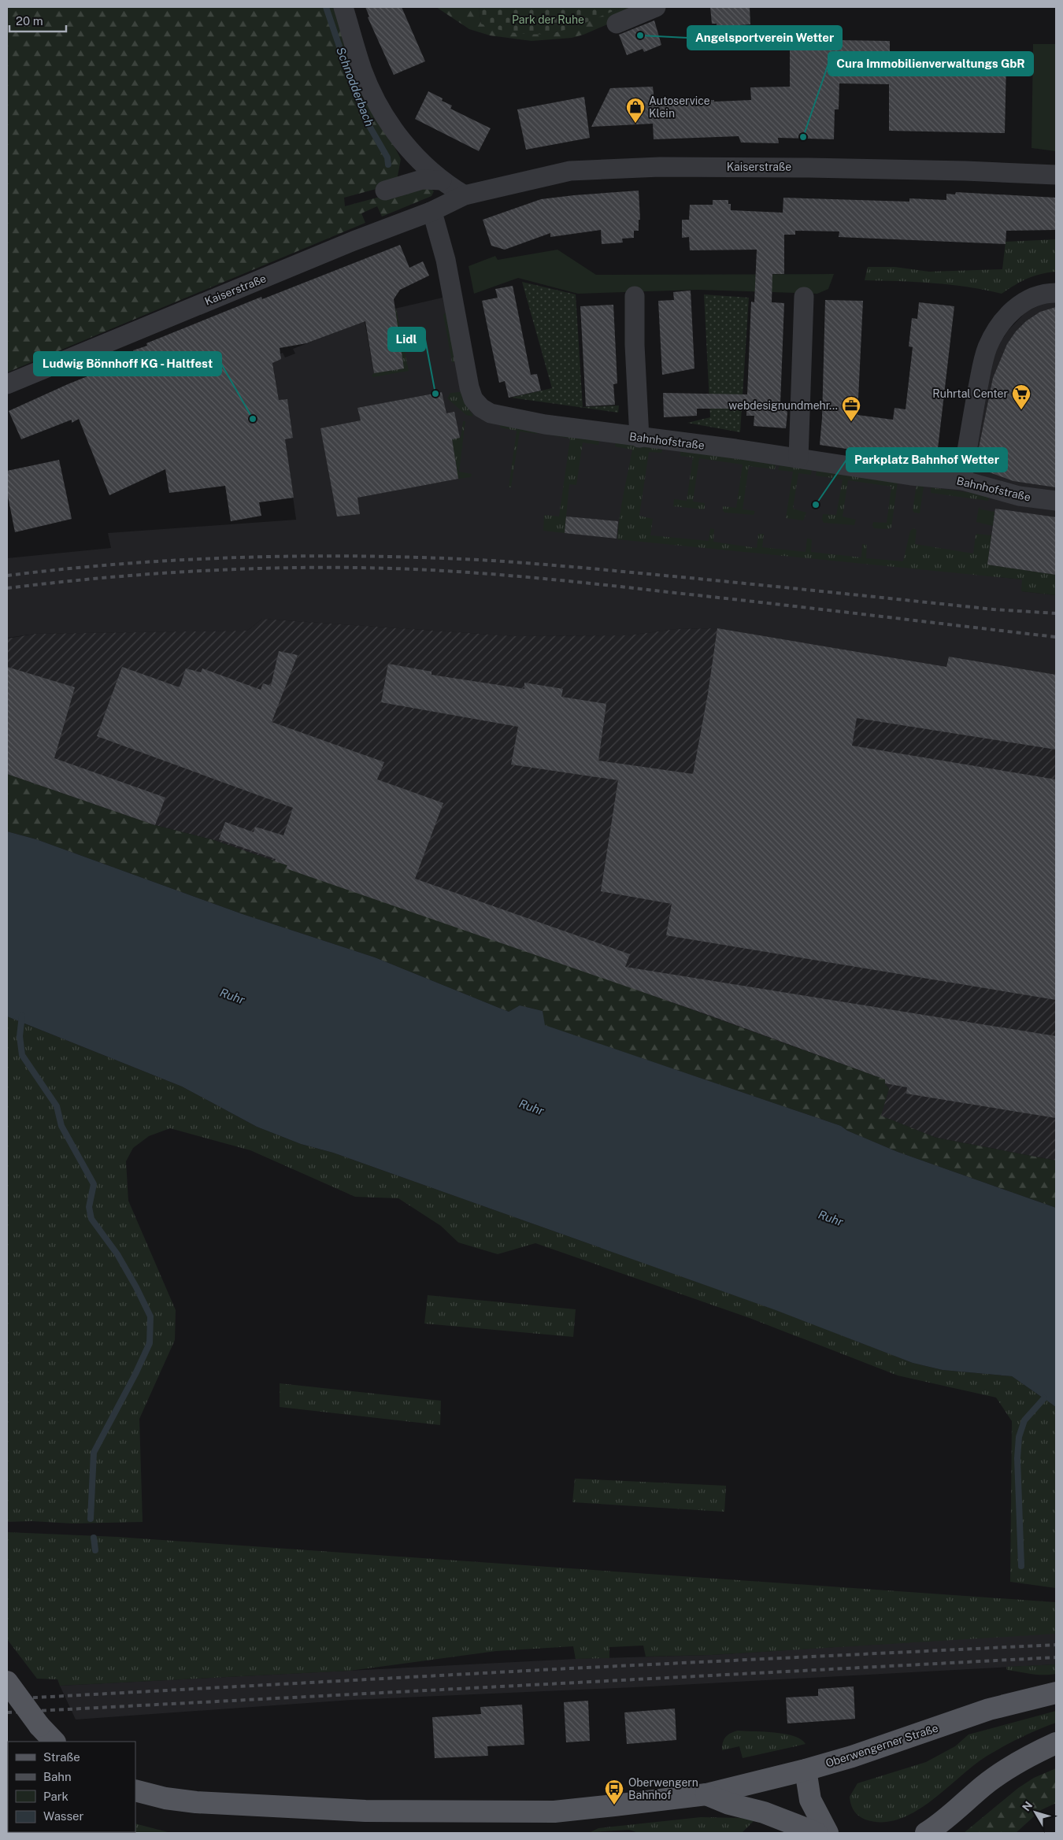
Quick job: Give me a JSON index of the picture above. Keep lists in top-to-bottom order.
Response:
{
  "streets": {
    "main road": ["Oberwengerner Straße"],
    "street": ["Kaiserstraße", "Bahnhofstraße"]
  },
  "crossings": [
    ["Kaiserstraße", "Bahnhofstraße"]
  ],
  "water": ["Schnodderbach", "Ruhr"],
  "parks": ["Park der Ruhe"],
  "places": {
    "other": [
      "Angelsportverein Wetter",
      "Cura Immobilienverwaltungs GbR",
      "Lidl",
      "Ludwig Bönnhoff KG - Haltfest",
      "Parkplatz Bahnhof Wetter"
    ],
    "shop": ["Autoservice Klein"],
    "supermarket": ["Ruhrtal Center"],
    "office": ["webdesignundmehr..."],
    "bus stop": ["Oberwengern Bahnhof"]
  },
  "legend": [
    "Straße",
    "Bahn",
    "Park",
    "Wasser"
  ],
  "scale_bar": "20 m",
  "north": "top left"
}
